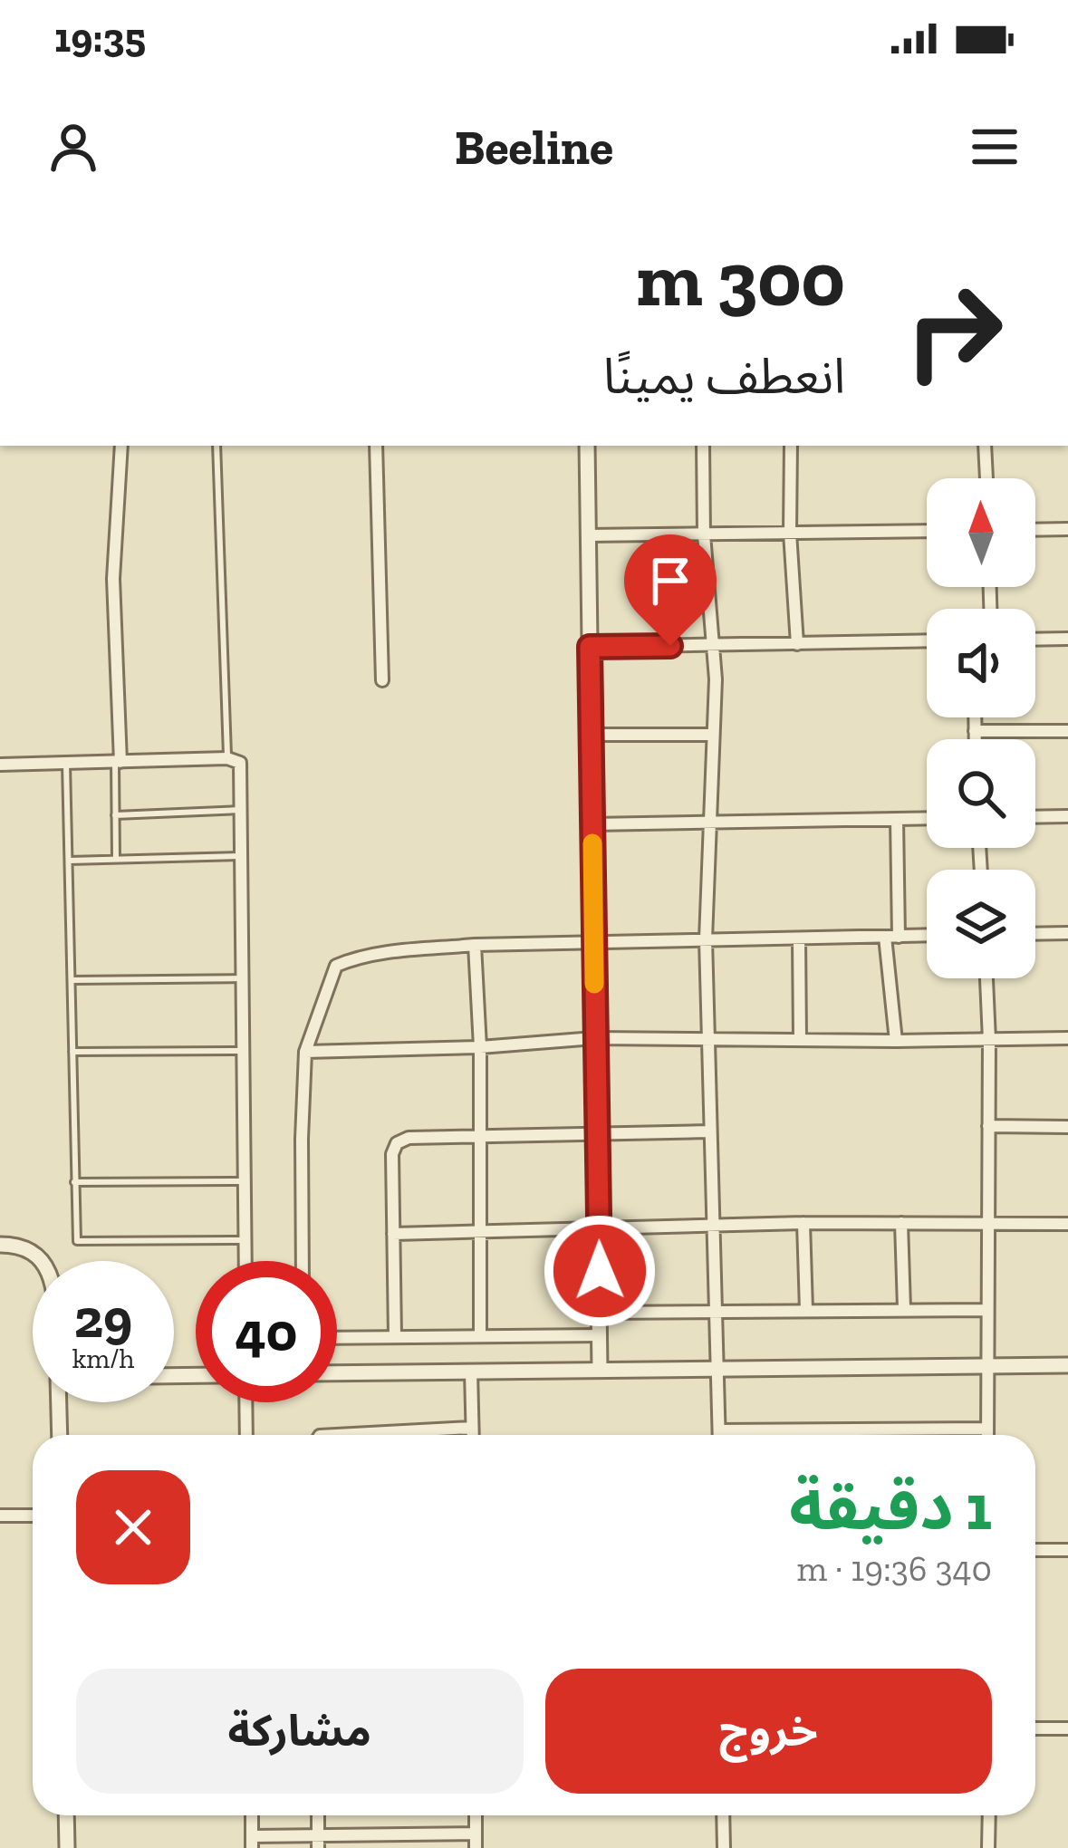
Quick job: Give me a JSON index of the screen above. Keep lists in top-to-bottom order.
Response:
{
  "north": "top",
  "page": {
    "status": "19:35",
    "header": "Beeline",
    "turn": ["300 m", "انعطف يمينًا"],
    "speed": "29 km/h",
    "limit": "40",
    "heading": ["1 دقيقة", "340 m · 19:36"],
    "buttons": ["خروج", "مشاركة"]
  }
}
